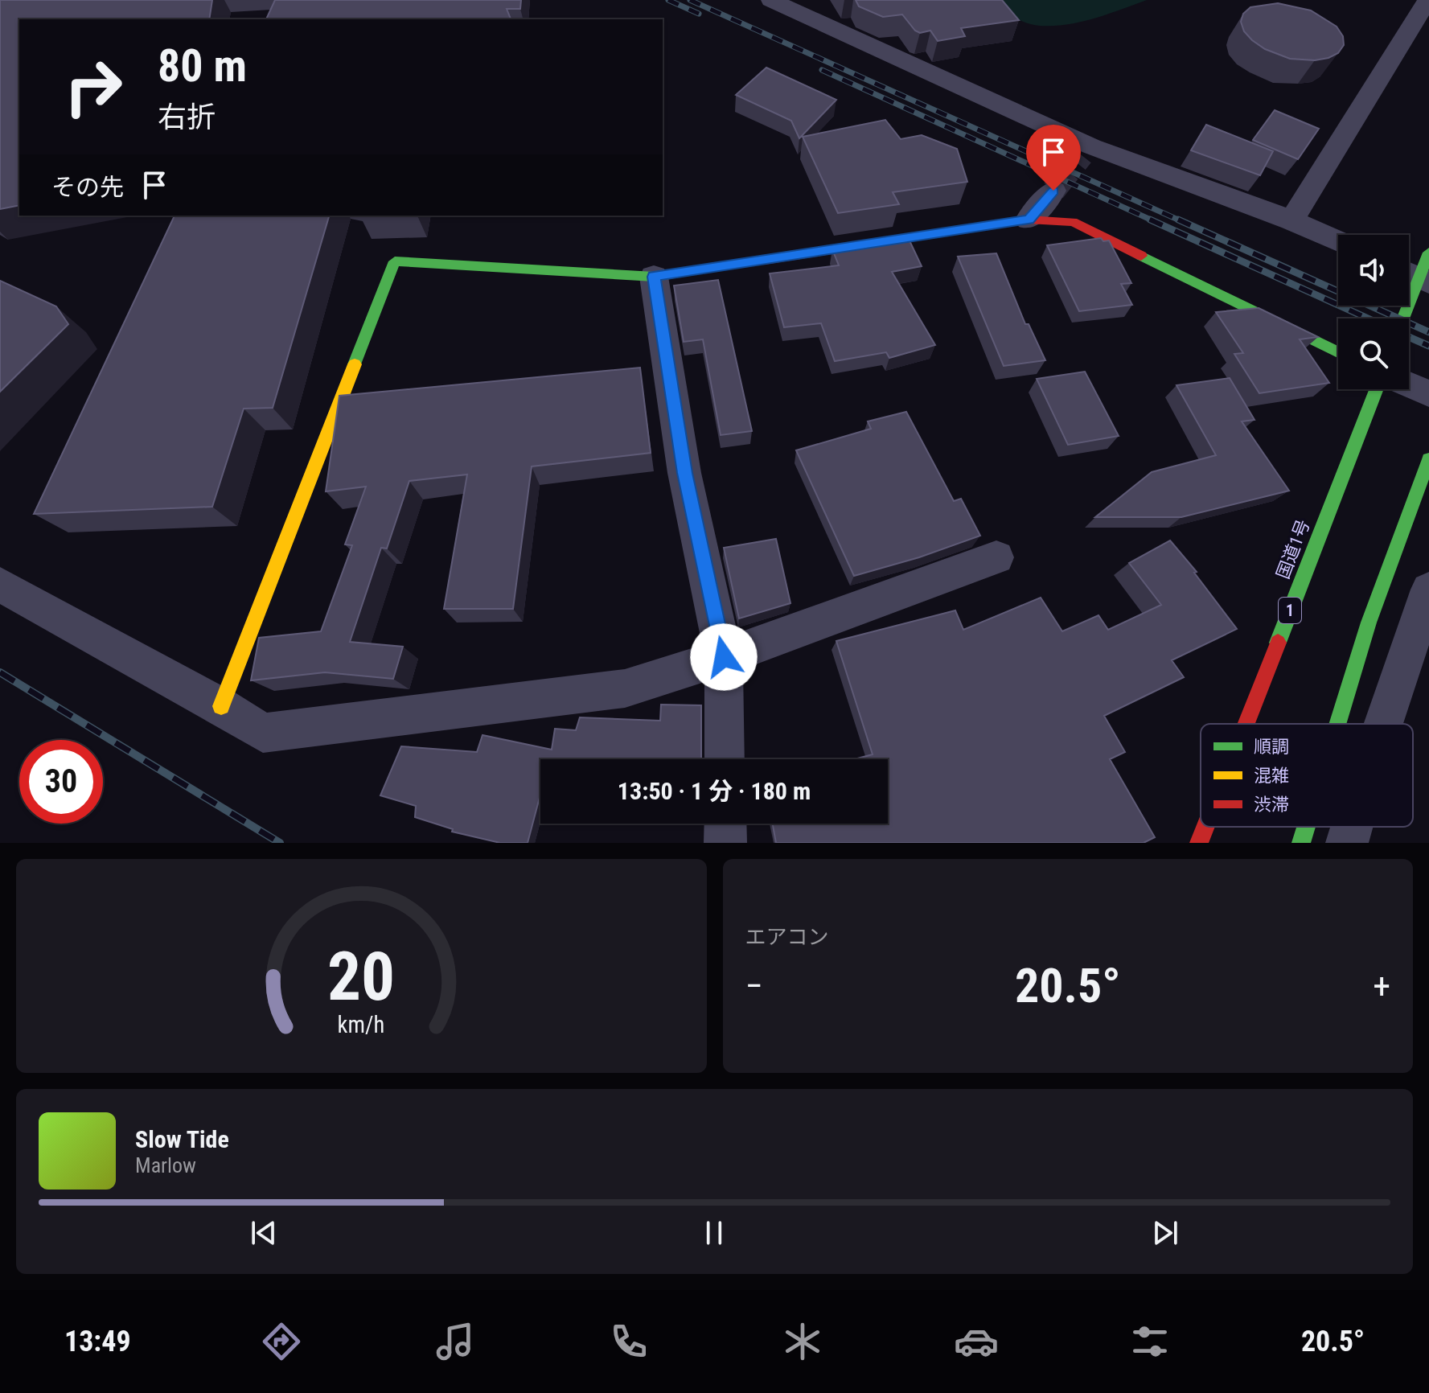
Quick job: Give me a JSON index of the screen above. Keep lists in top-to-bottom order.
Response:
{
  "streets": {
    "main road": ["国道1号", "1"]
  },
  "legend": ["順調", "混雑", "渋滞"],
  "page": {
    "turn": ["80 m", "右折"],
    "then": "その先",
    "limit": "30",
    "trip": "13:50 · 1 分 · 180 m",
    "tile": "エアコン",
    "heat": ["−", "20.5°", "+"],
    "song": ["Slow Tide", "Marlow"],
    "tabs": ["13:49", "20.5°"],
    "gauge": ["20", "km/h"]
  }
}
